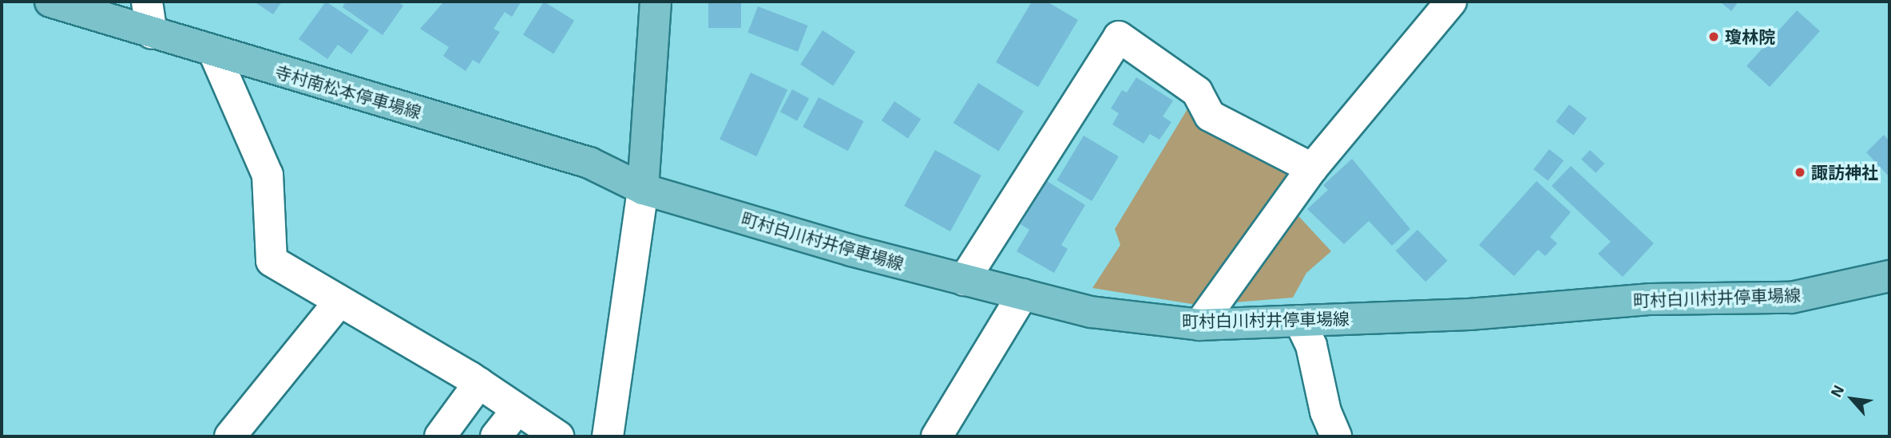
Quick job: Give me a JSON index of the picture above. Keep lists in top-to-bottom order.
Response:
{
  "streets": {
    "main road": ["寺村南松本停車場線", "町村白川村井停車場線"]
  },
  "crossings": [
    ["寺村南松本停車場線", "町村白川村井停車場線"]
  ],
  "places": ["瓊林院", "諏訪神社"],
  "north": "top left"
}
